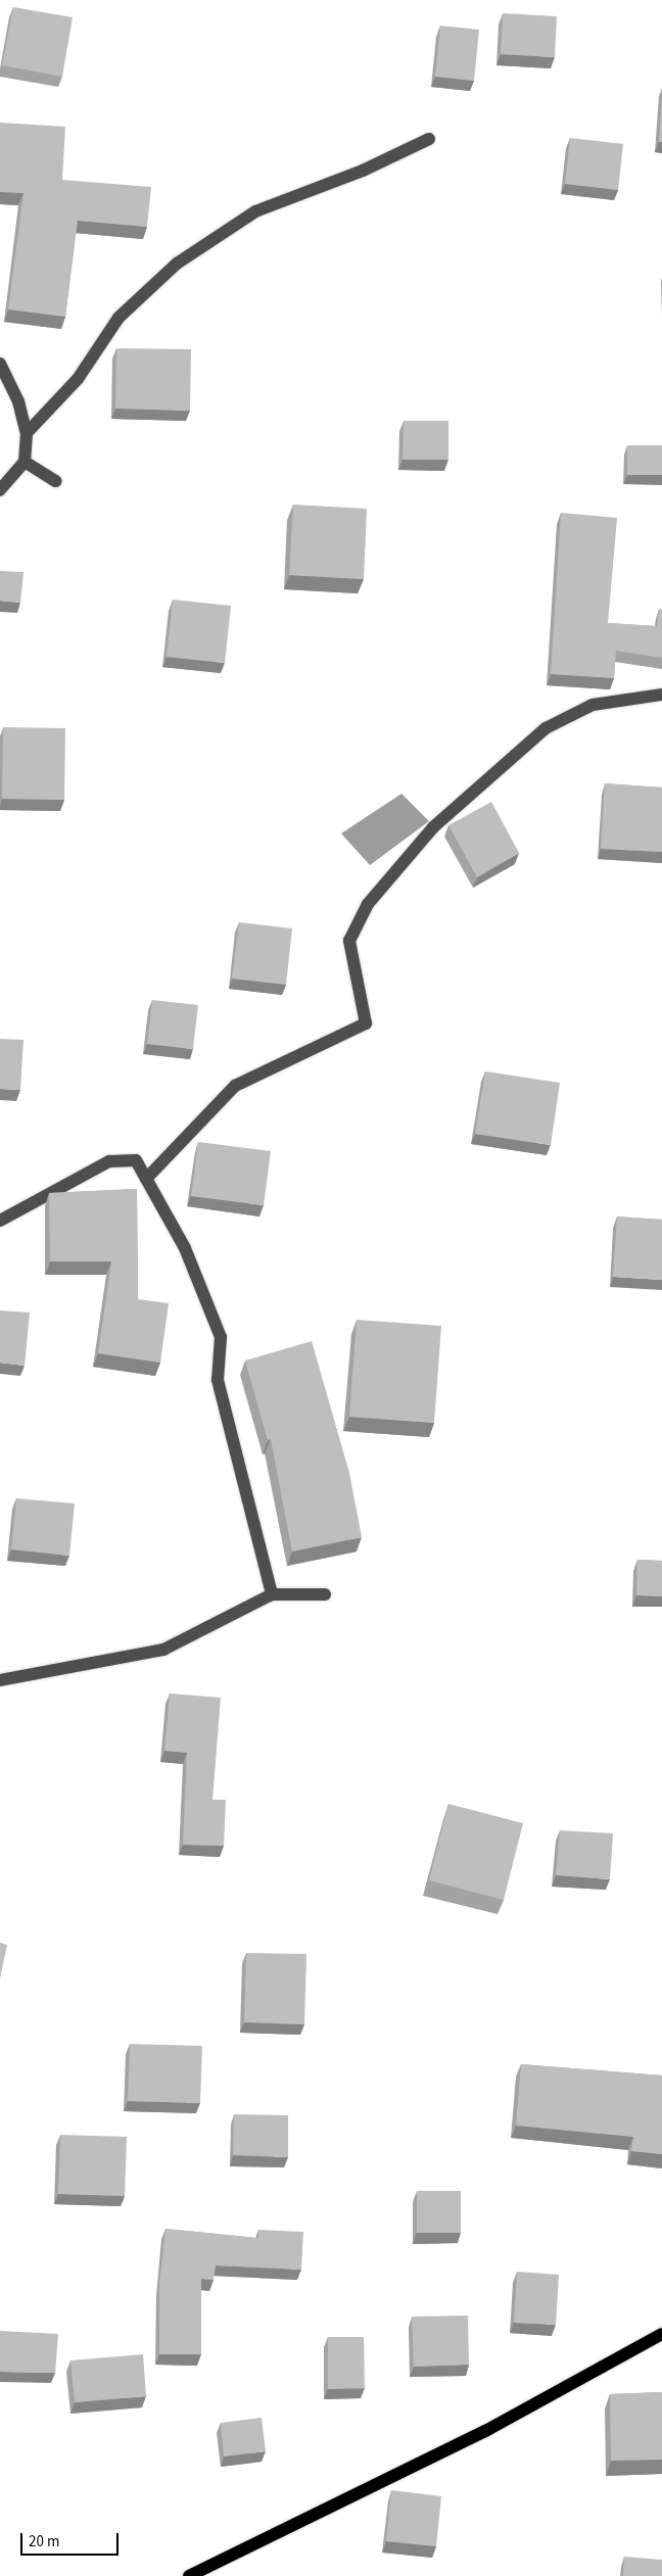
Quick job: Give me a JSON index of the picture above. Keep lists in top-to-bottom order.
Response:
{
  "scale_bar": "20 m"
}
